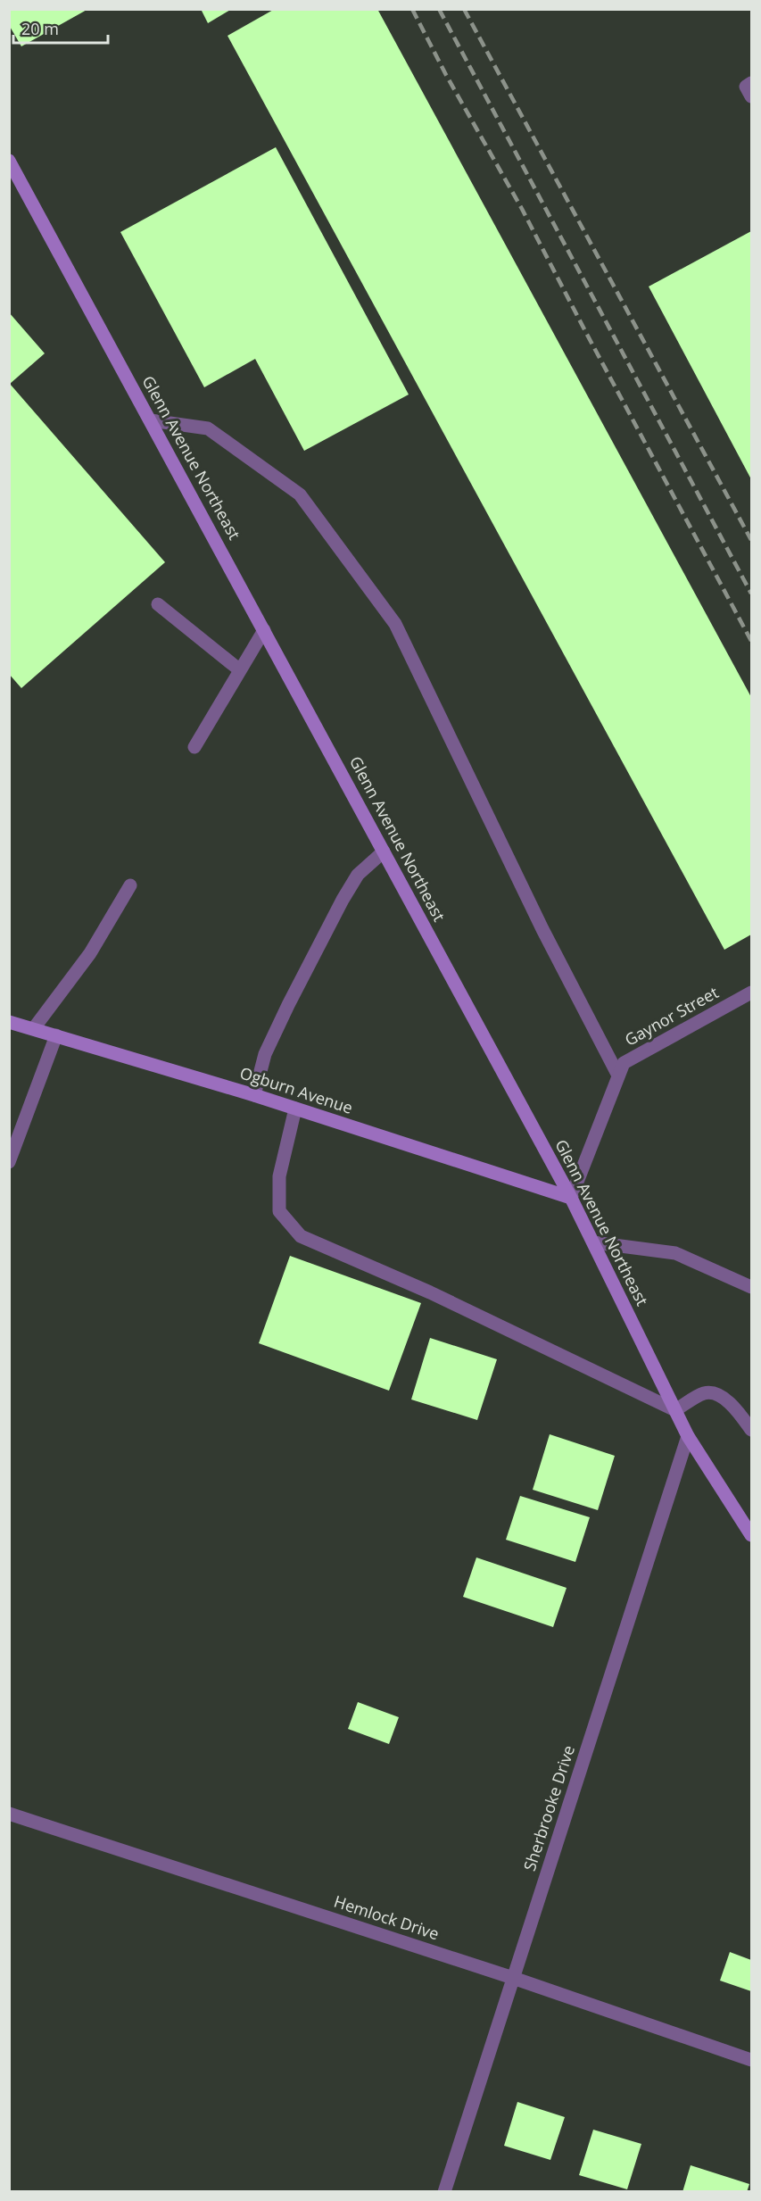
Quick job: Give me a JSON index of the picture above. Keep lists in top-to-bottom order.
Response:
{
  "streets": {
    "street": [
      "Glenn Avenue Northeast",
      "Gaynor Street",
      "Ogburn Avenue",
      "Sherbrooke Drive",
      "Hemlock Drive"
    ]
  },
  "crossings": [
    ["Glenn Avenue Northeast", "Gaynor Street"],
    ["Glenn Avenue Northeast", "Ogburn Avenue"],
    ["Glenn Avenue Northeast", "Sherbrooke Drive"],
    ["Gaynor Street", "Ogburn Avenue"],
    ["Sherbrooke Drive", "Hemlock Drive"]
  ],
  "scale_bar": "20 m"
}
